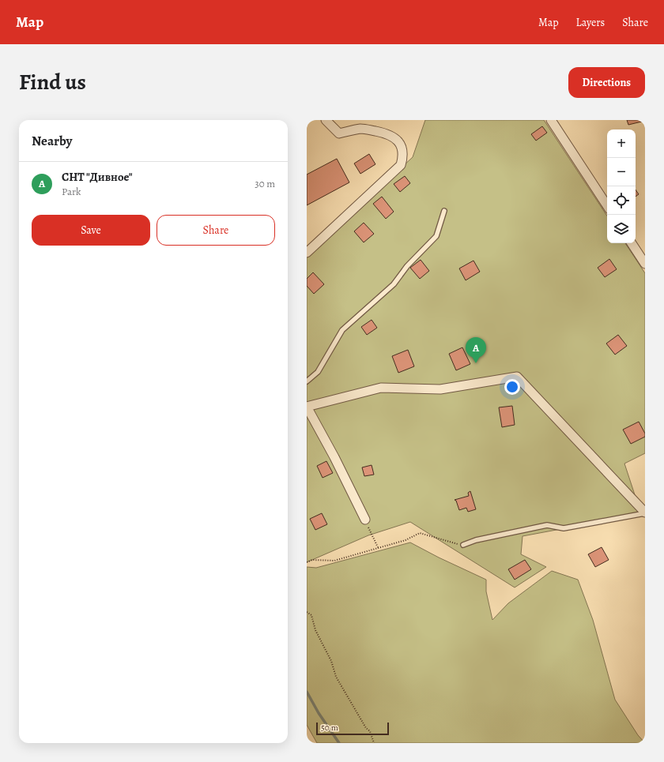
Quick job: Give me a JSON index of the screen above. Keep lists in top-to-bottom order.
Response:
{
  "scale_bar": "50 m",
  "page": {
    "header": "Map",
    "nav": ["Map", "Layers", "Share"],
    "title": "Find us",
    "buttons": [
      "Directions",
      ["Save", "Share"]
    ],
    "heading": "Nearby",
    "map_buttons": ["+", "−"],
    "list": [
      {
        "mark": "A",
        "name": "СНТ \"Дивное\"",
        "note": "Park",
        "value": "30 m"
      }
    ],
    "pins": "A",
    "scale": "50 m"
  }
}
